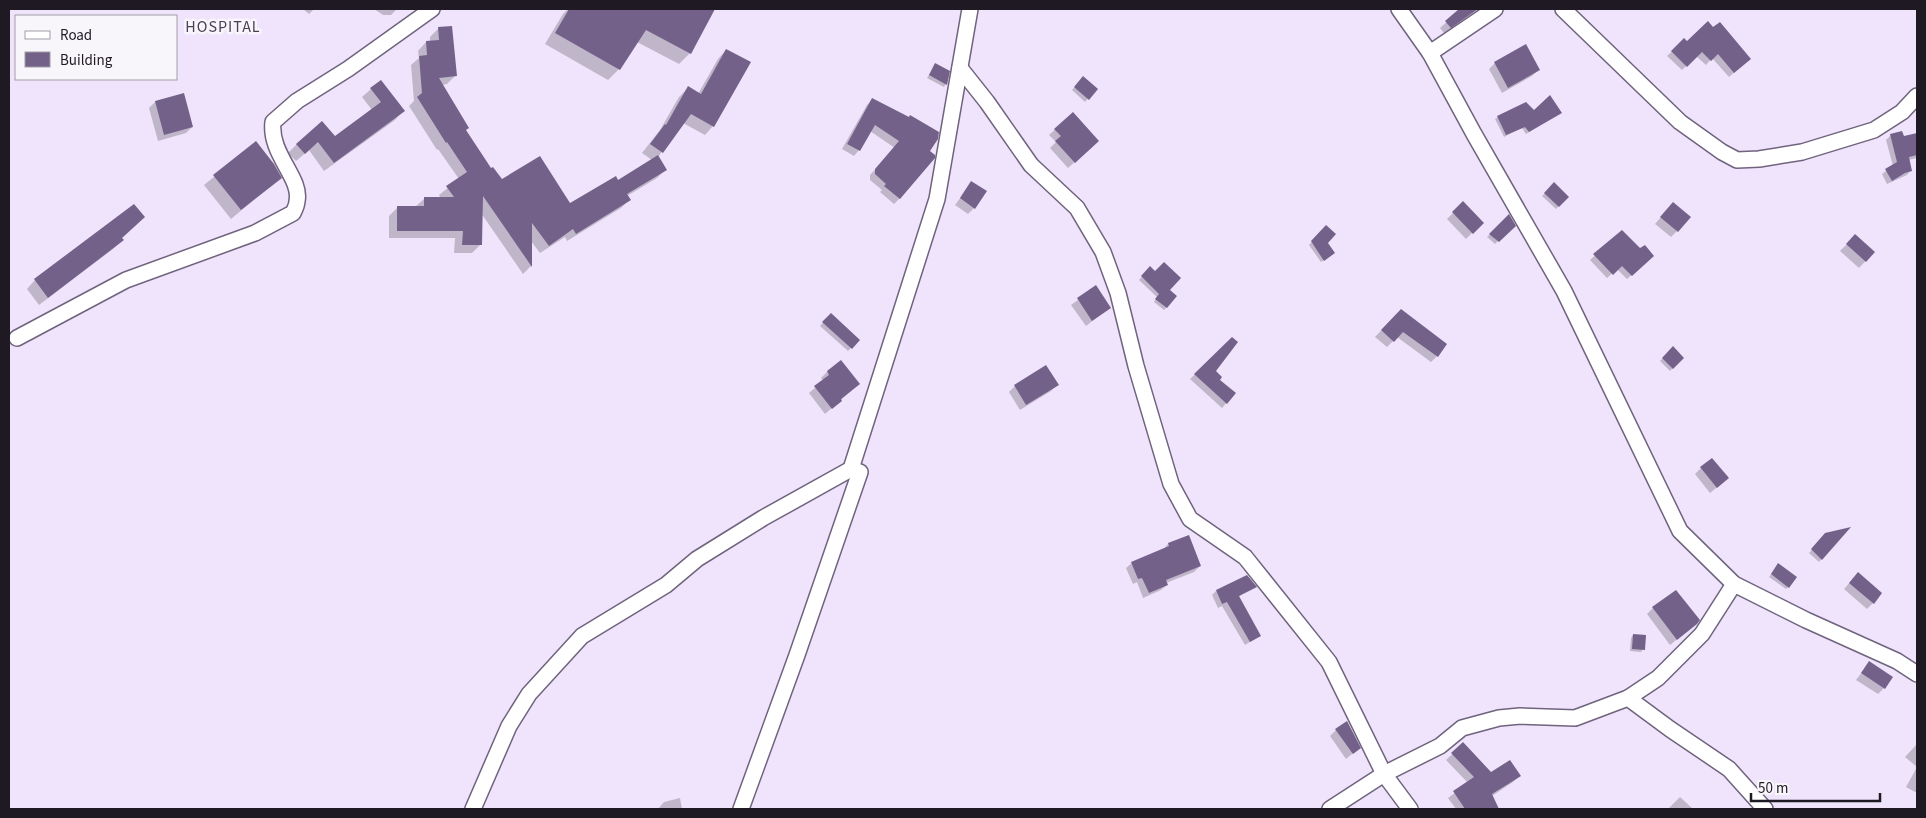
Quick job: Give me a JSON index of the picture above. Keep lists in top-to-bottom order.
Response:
{
  "districts": ["HOSPITAL"],
  "legend": ["Road", "Building"],
  "scale_bar": "50 m"
}
